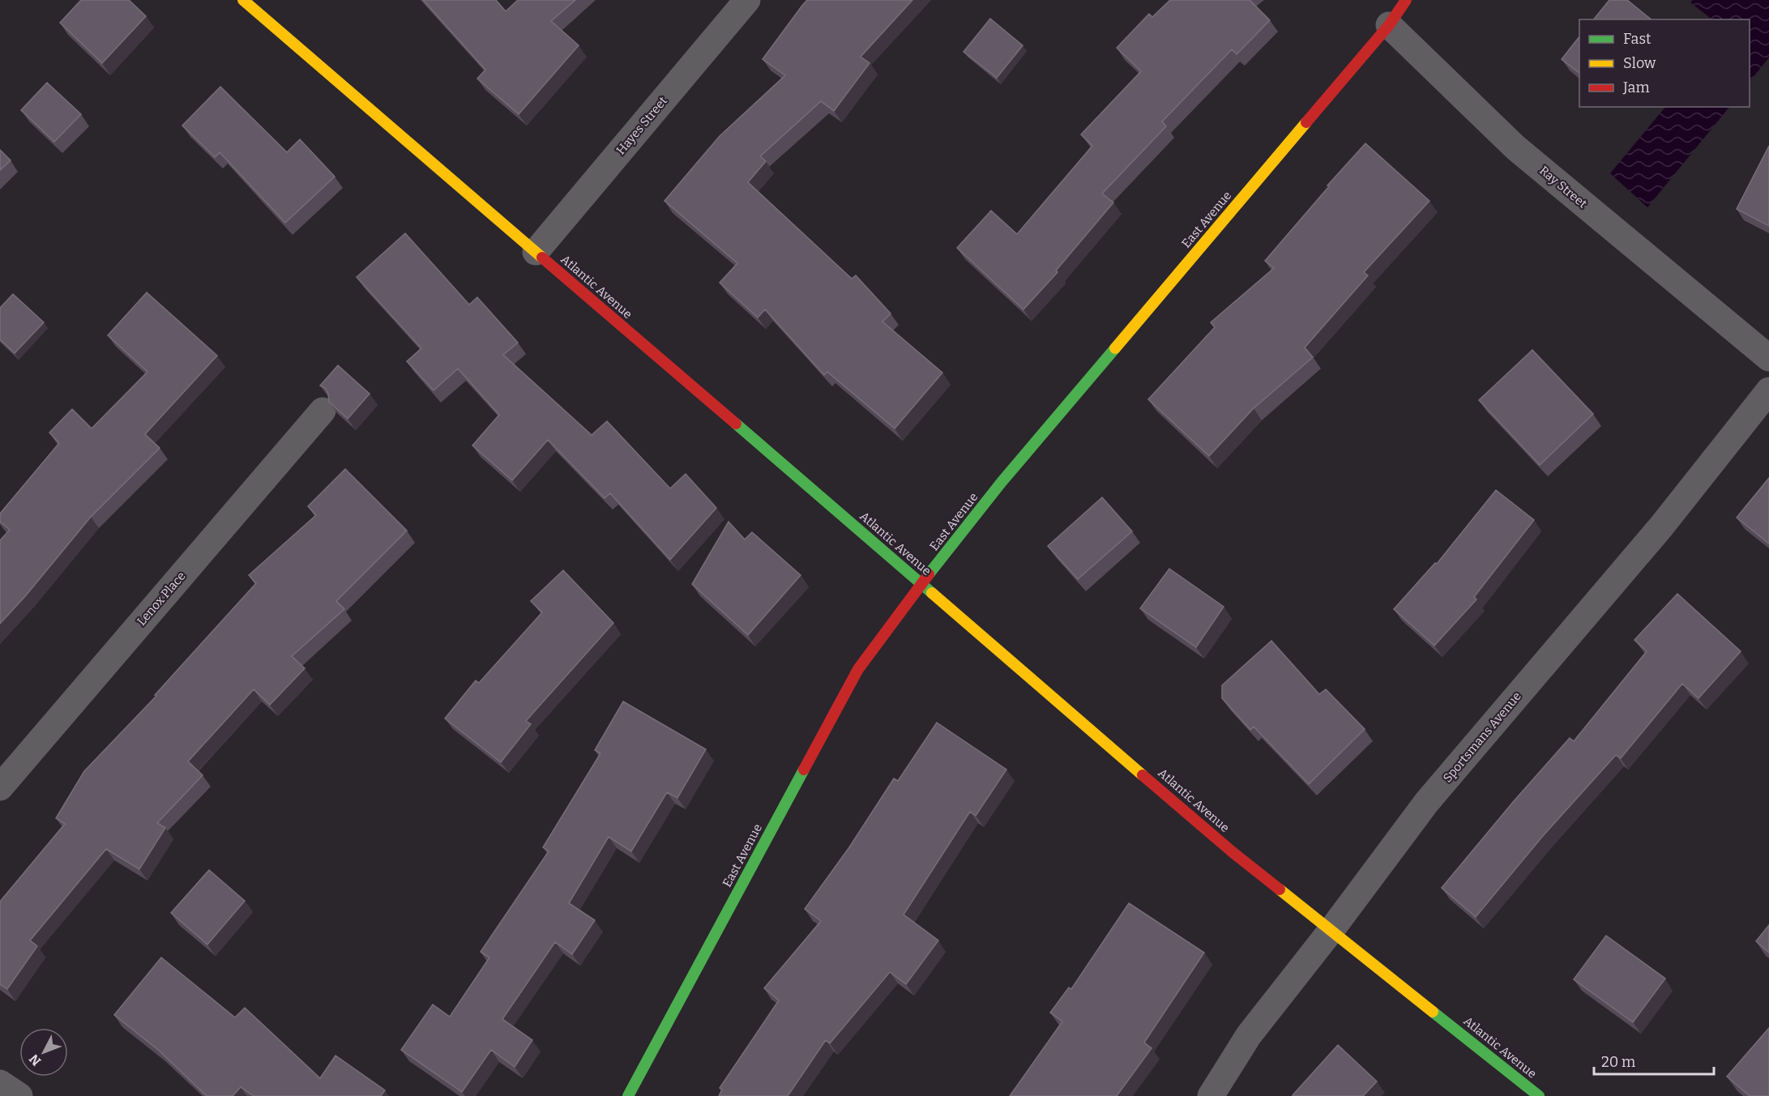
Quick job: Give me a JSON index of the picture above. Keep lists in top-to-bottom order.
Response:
{
  "streets": {
    "main road": ["East Avenue", "Atlantic Avenue"],
    "street": [
      "Hayes Street",
      "Ray Street",
      "Lenox Place",
      "Sportsmans Avenue"
    ]
  },
  "crossings": [
    ["Hayes Street", "Atlantic Avenue"],
    ["Ray Street", "East Avenue"],
    ["East Avenue", "Atlantic Avenue"],
    ["Atlantic Avenue", "Sportsmans Avenue"]
  ],
  "legend": ["Fast", "Slow", "Jam"],
  "scale_bar": "20 m",
  "north": "bottom left"
}
